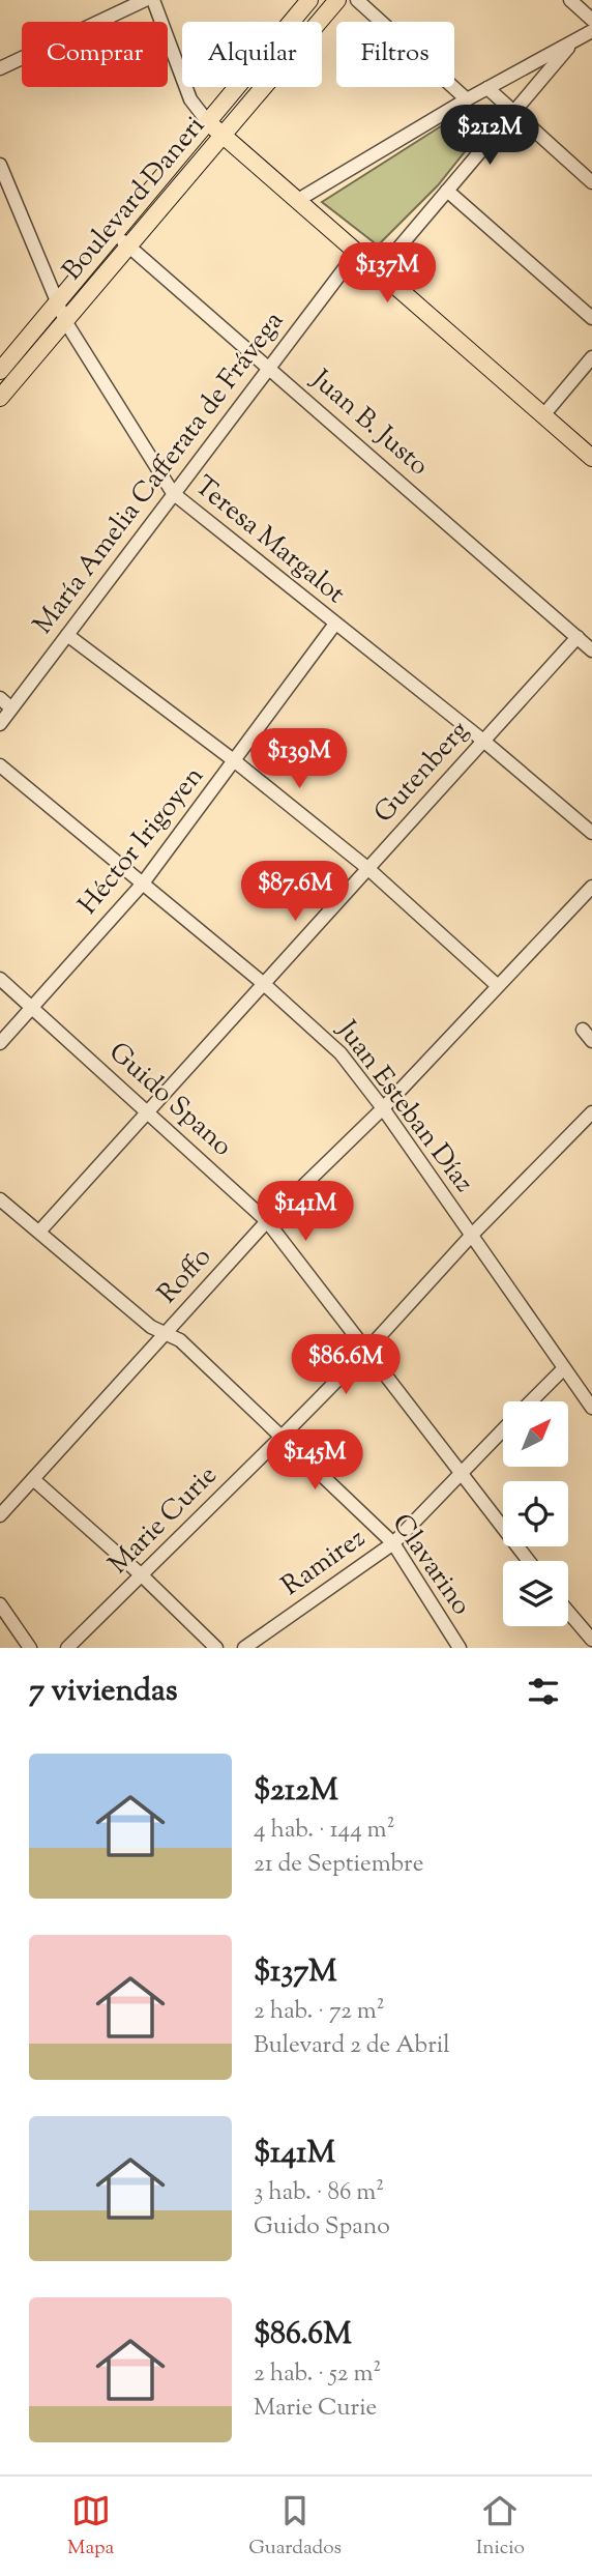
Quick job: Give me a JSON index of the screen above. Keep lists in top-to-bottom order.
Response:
{
  "streets": {
    "main road": ["Boulevard Daneri"],
    "street": [
      "Juan B. Justo",
      "María Amelia Cafferata de Frávega",
      "Teresa Margalot",
      "Gutenberg",
      "Héctor Irigoyen",
      "Guido Spano",
      "Juan Esteban Díaz",
      "Roffo",
      "Marie Curie",
      "Ramirez",
      "Clavarino"
    ]
  },
  "crossings": [
    ["Boulevard Daneri", "Juan B. Justo"],
    ["Boulevard Daneri", "Teresa Margalot"],
    ["Juan B. Justo", "María Amelia Cafferata de Frávega"],
    ["Juan B. Justo", "Gutenberg"],
    ["María Amelia Cafferata de Frávega", "Teresa Margalot"],
    ["Teresa Margalot", "Gutenberg"],
    ["Teresa Margalot", "Héctor Irigoyen"],
    ["Gutenberg", "Guido Spano"],
    ["Gutenberg", "Juan Esteban Díaz"],
    ["Gutenberg", "Clavarino"],
    ["Héctor Irigoyen", "Guido Spano"],
    ["Héctor Irigoyen", "Juan Esteban Díaz"],
    ["Guido Spano", "Roffo"],
    ["Guido Spano", "Marie Curie"],
    ["Guido Spano", "Ramirez"],
    ["Juan Esteban Díaz", "Roffo"],
    ["Juan Esteban Díaz", "Marie Curie"],
    ["Juan Esteban Díaz", "Ramirez"],
    ["Roffo", "Clavarino"],
    ["Marie Curie", "Clavarino"],
    ["Ramirez", "Clavarino"]
  ],
  "north": "top right",
  "page": {
    "chip": ["Comprar", "Alquilar", "Filtros"],
    "price": [
      "$212M",
      "$137M",
      "$139M",
      "$87.6M",
      "$141M",
      "$86.6M",
      "$145M"
    ],
    "heading": "7 viviendas",
    "list": [
      {
        "name": "$212M",
        "note": "4 hab. · 144 m² · 21 de Septiembre"
      },
      {
        "name": "$137M",
        "note": "2 hab. · 72 m² · Bulevard 2 de Abril"
      },
      {
        "name": "$141M",
        "note": "3 hab. · 86 m² · Guido Spano"
      },
      {
        "name": "$86.6M",
        "note": "2 hab. · 52 m² · Marie Curie"
      }
    ],
    "tabs": ["Mapa", "Guardados", "Inicio"]
  }
}
